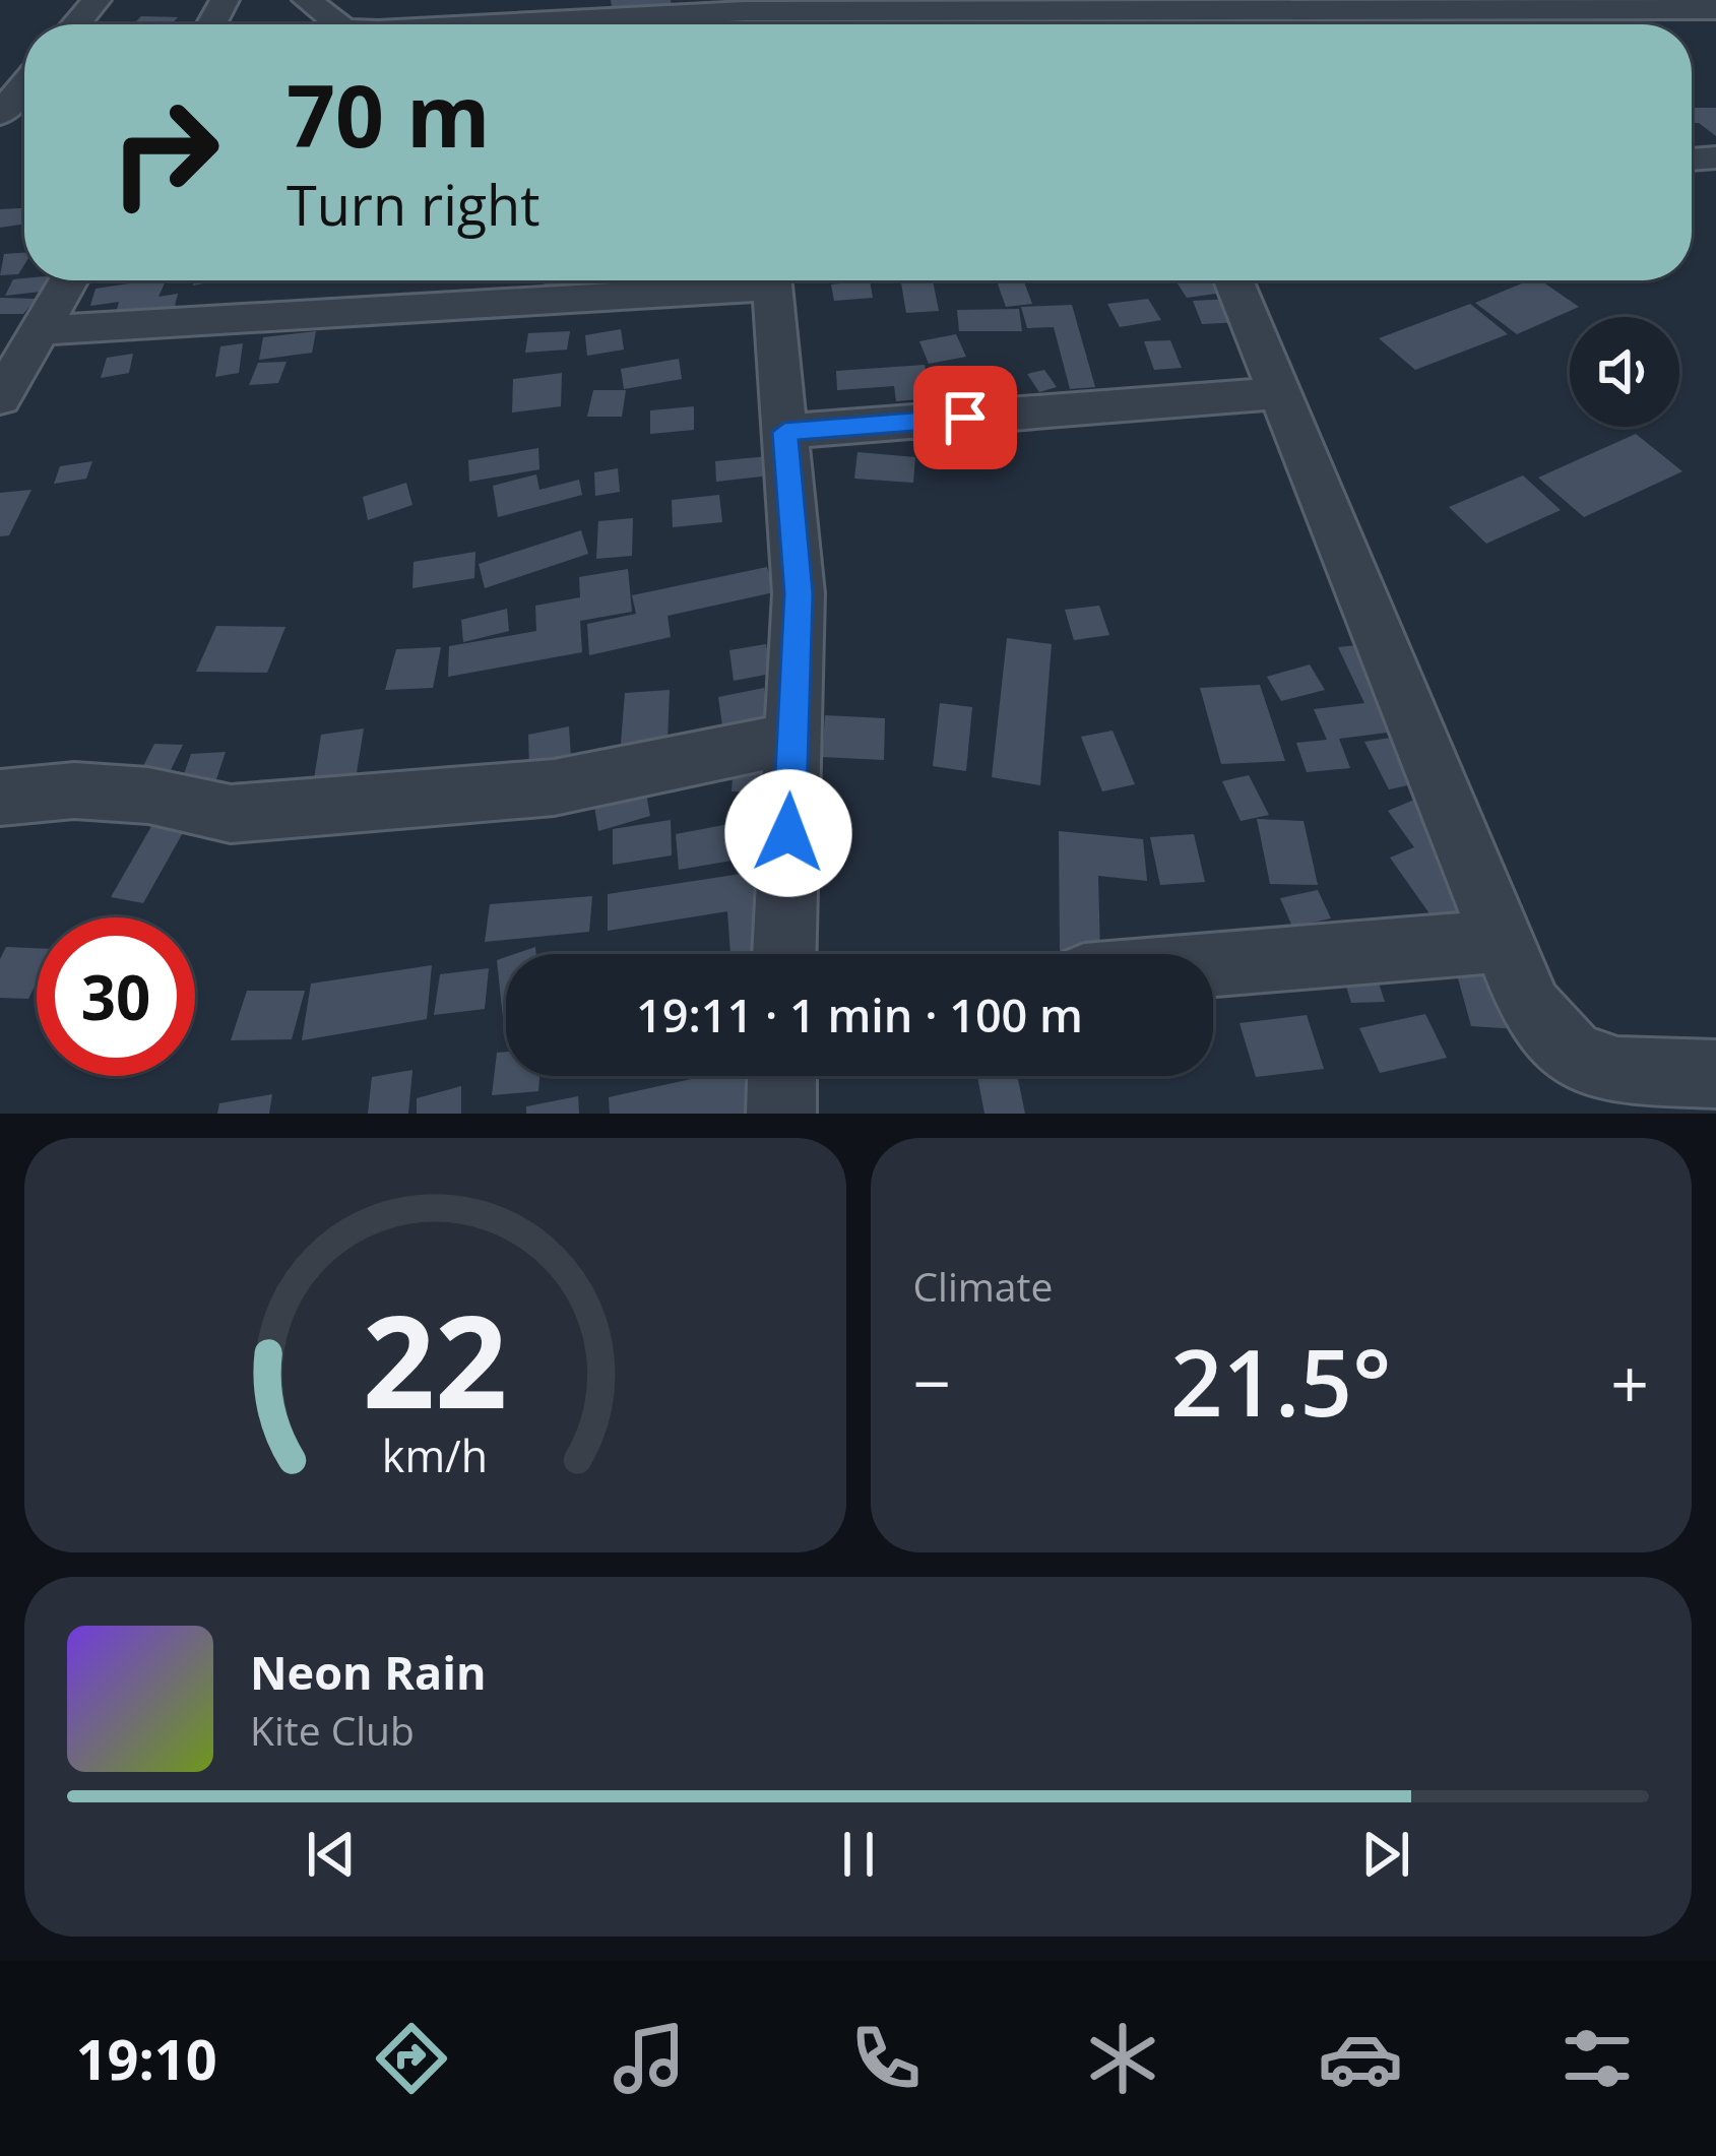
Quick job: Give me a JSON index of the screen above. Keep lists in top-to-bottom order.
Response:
{
  "page": {
    "turn": ["70 m", "Turn right"],
    "limit": "30",
    "trip": "19:11 · 1 min · 100 m",
    "tile": "Climate",
    "heat": ["−", "21.5°", "+"],
    "song": ["Neon Rain", "Kite Club"],
    "tabs": "19:10",
    "gauge": ["22", "km/h"]
  }
}
